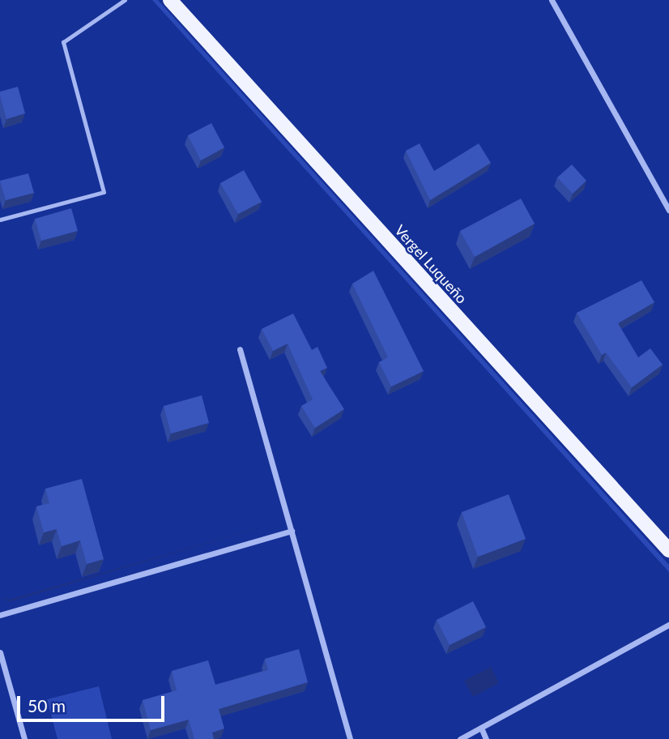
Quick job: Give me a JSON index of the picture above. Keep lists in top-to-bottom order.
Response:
{
  "streets": {
    "main road": ["Vergel Luqueño"]
  },
  "scale_bar": "50 m"
}
